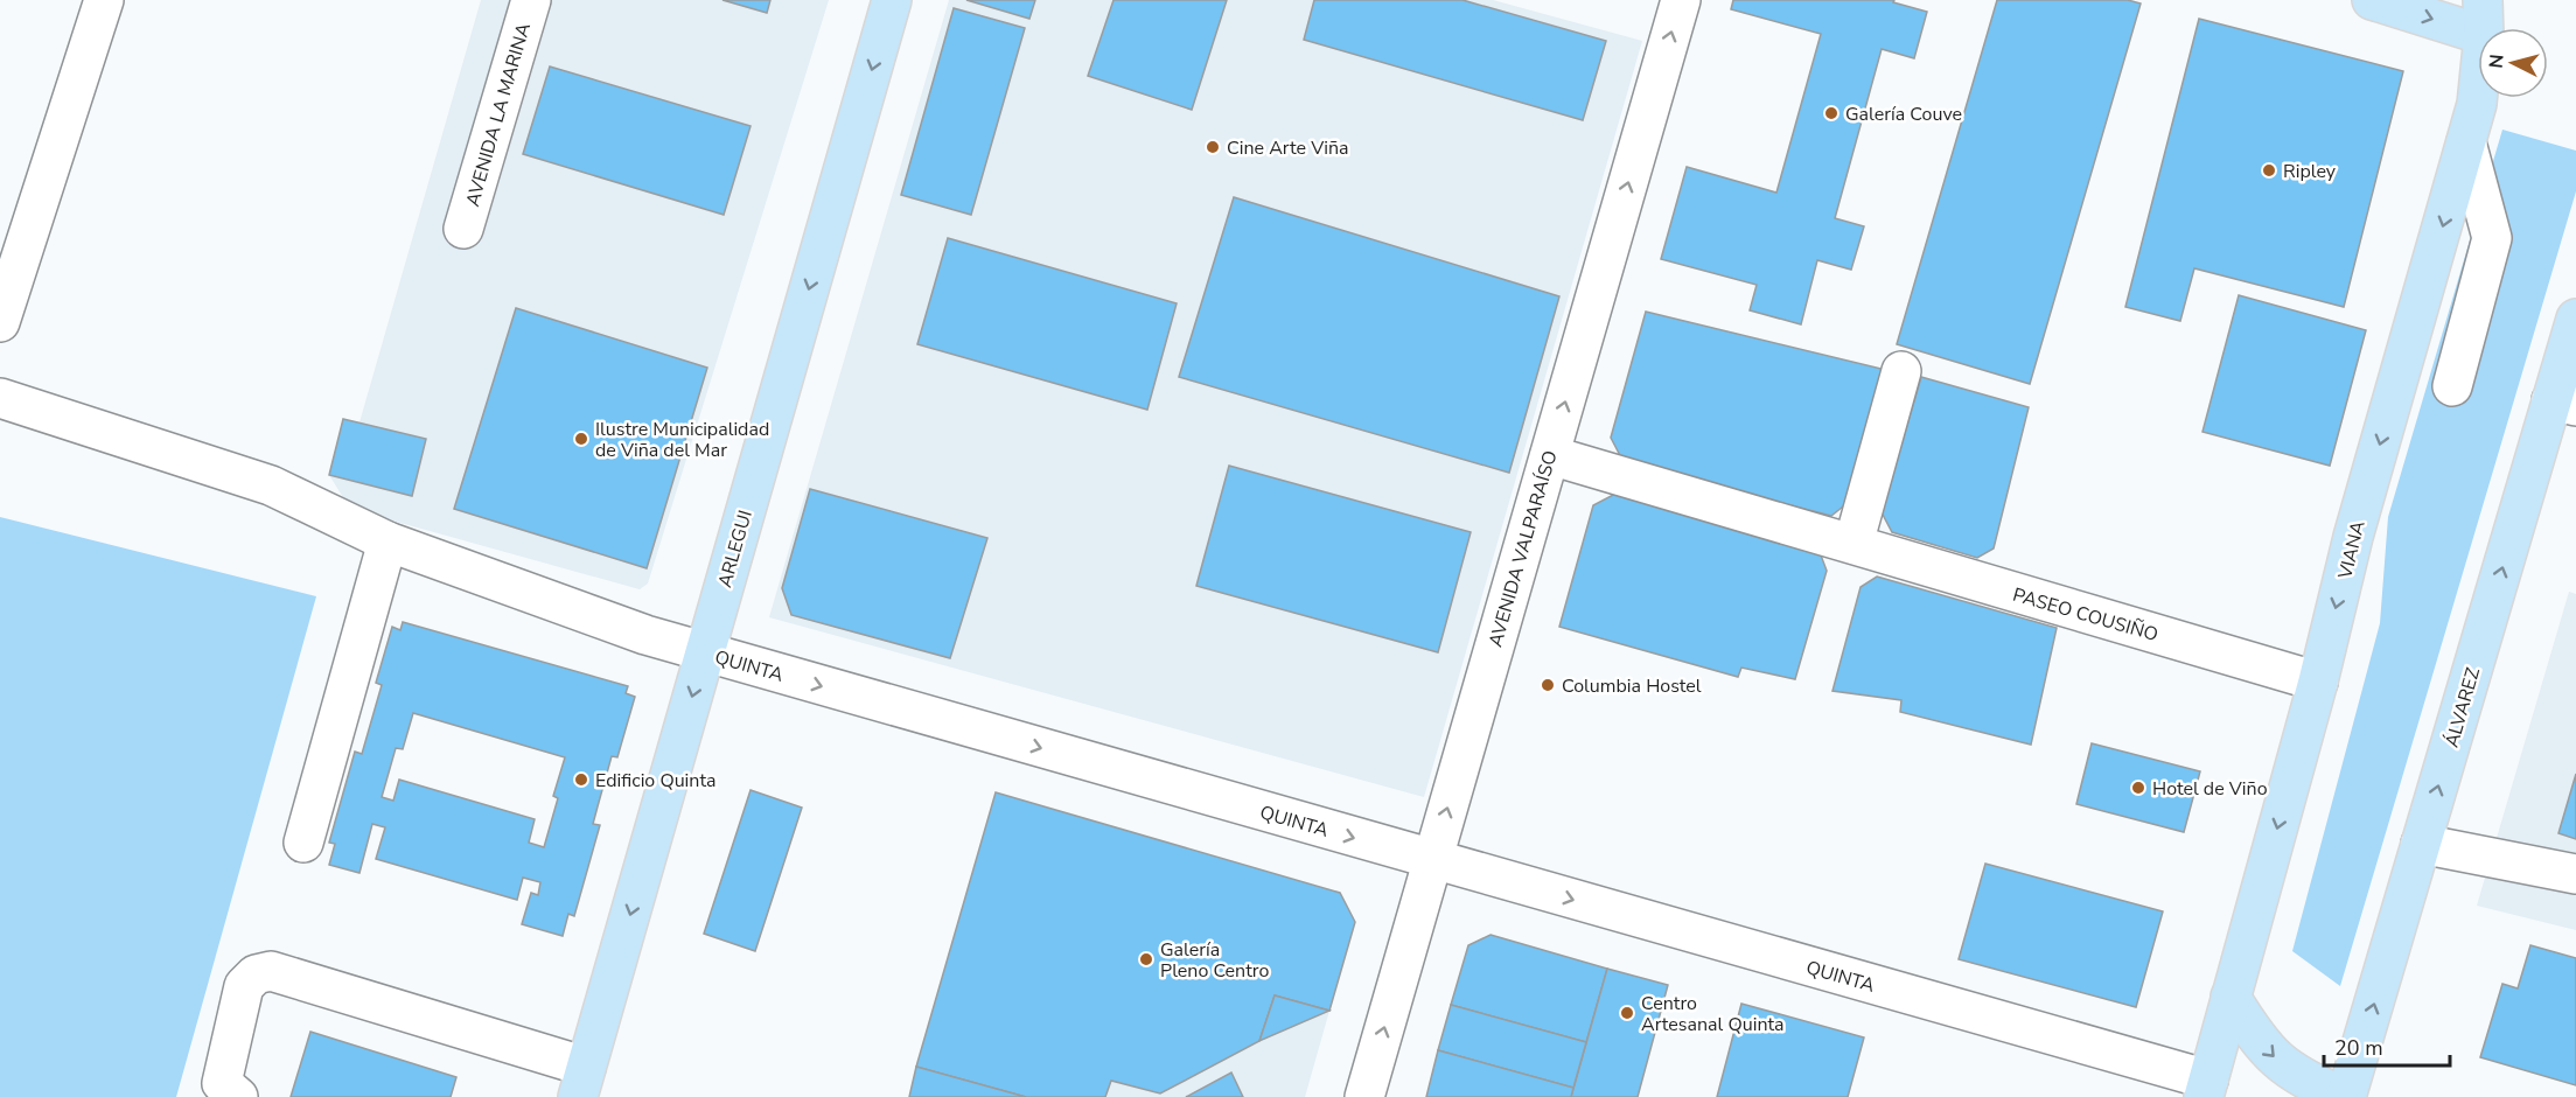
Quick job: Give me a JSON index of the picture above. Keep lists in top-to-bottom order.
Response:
{
  "streets": {
    "main road": ["ARLEGUI", "VIANA", "ÁLVAREZ"],
    "street": [
      "AVENIDA LA MARINA",
      "AVENIDA VALPARAÍSO",
      "PASEO COUSIÑO",
      "QUINTA"
    ]
  },
  "crossings": [
    ["ARLEGUI", "QUINTA"],
    ["AVENIDA VALPARAÍSO", "PASEO COUSIÑO"],
    ["AVENIDA VALPARAÍSO", "QUINTA"],
    ["VIANA", "PASEO COUSIÑO"],
    ["VIANA", "QUINTA"]
  ],
  "one_way": [
    "ARLEGUI",
    "AVENIDA VALPARAÍSO",
    "VIANA",
    "QUINTA",
    "ÁLVAREZ"
  ],
  "places": [
    "Galería Couve",
    "Cine Arte Viña",
    "Ripley",
    "Ilustre Municipalidad de Viña del Mar",
    "Columbia Hostel",
    "Edificio Quinta",
    "Hotel de Viño",
    "Galería Pleno Centro",
    "Centro Artesanal Quinta"
  ],
  "scale_bar": "20 m",
  "north": "left"
}
